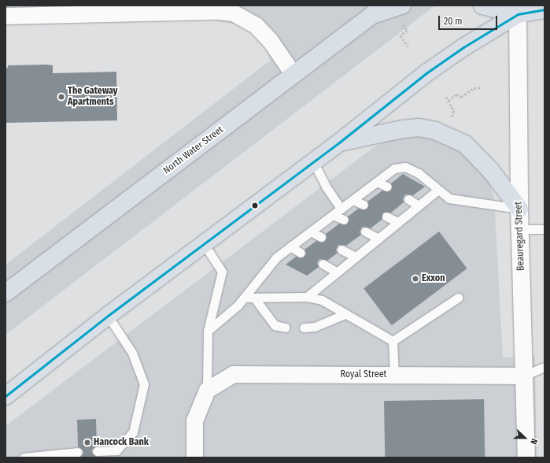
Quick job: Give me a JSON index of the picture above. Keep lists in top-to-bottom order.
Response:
{
  "streets": {
    "highway": ["North Water Street"],
    "street": ["Beauregard Street", "Royal Street"]
  },
  "crossings": [
    ["Beauregard Street", "Royal Street"]
  ],
  "places": ["The Gateway Apartments", "Exxon", "Hancock Bank"],
  "scale_bar": "20 m",
  "north": "right"
}
